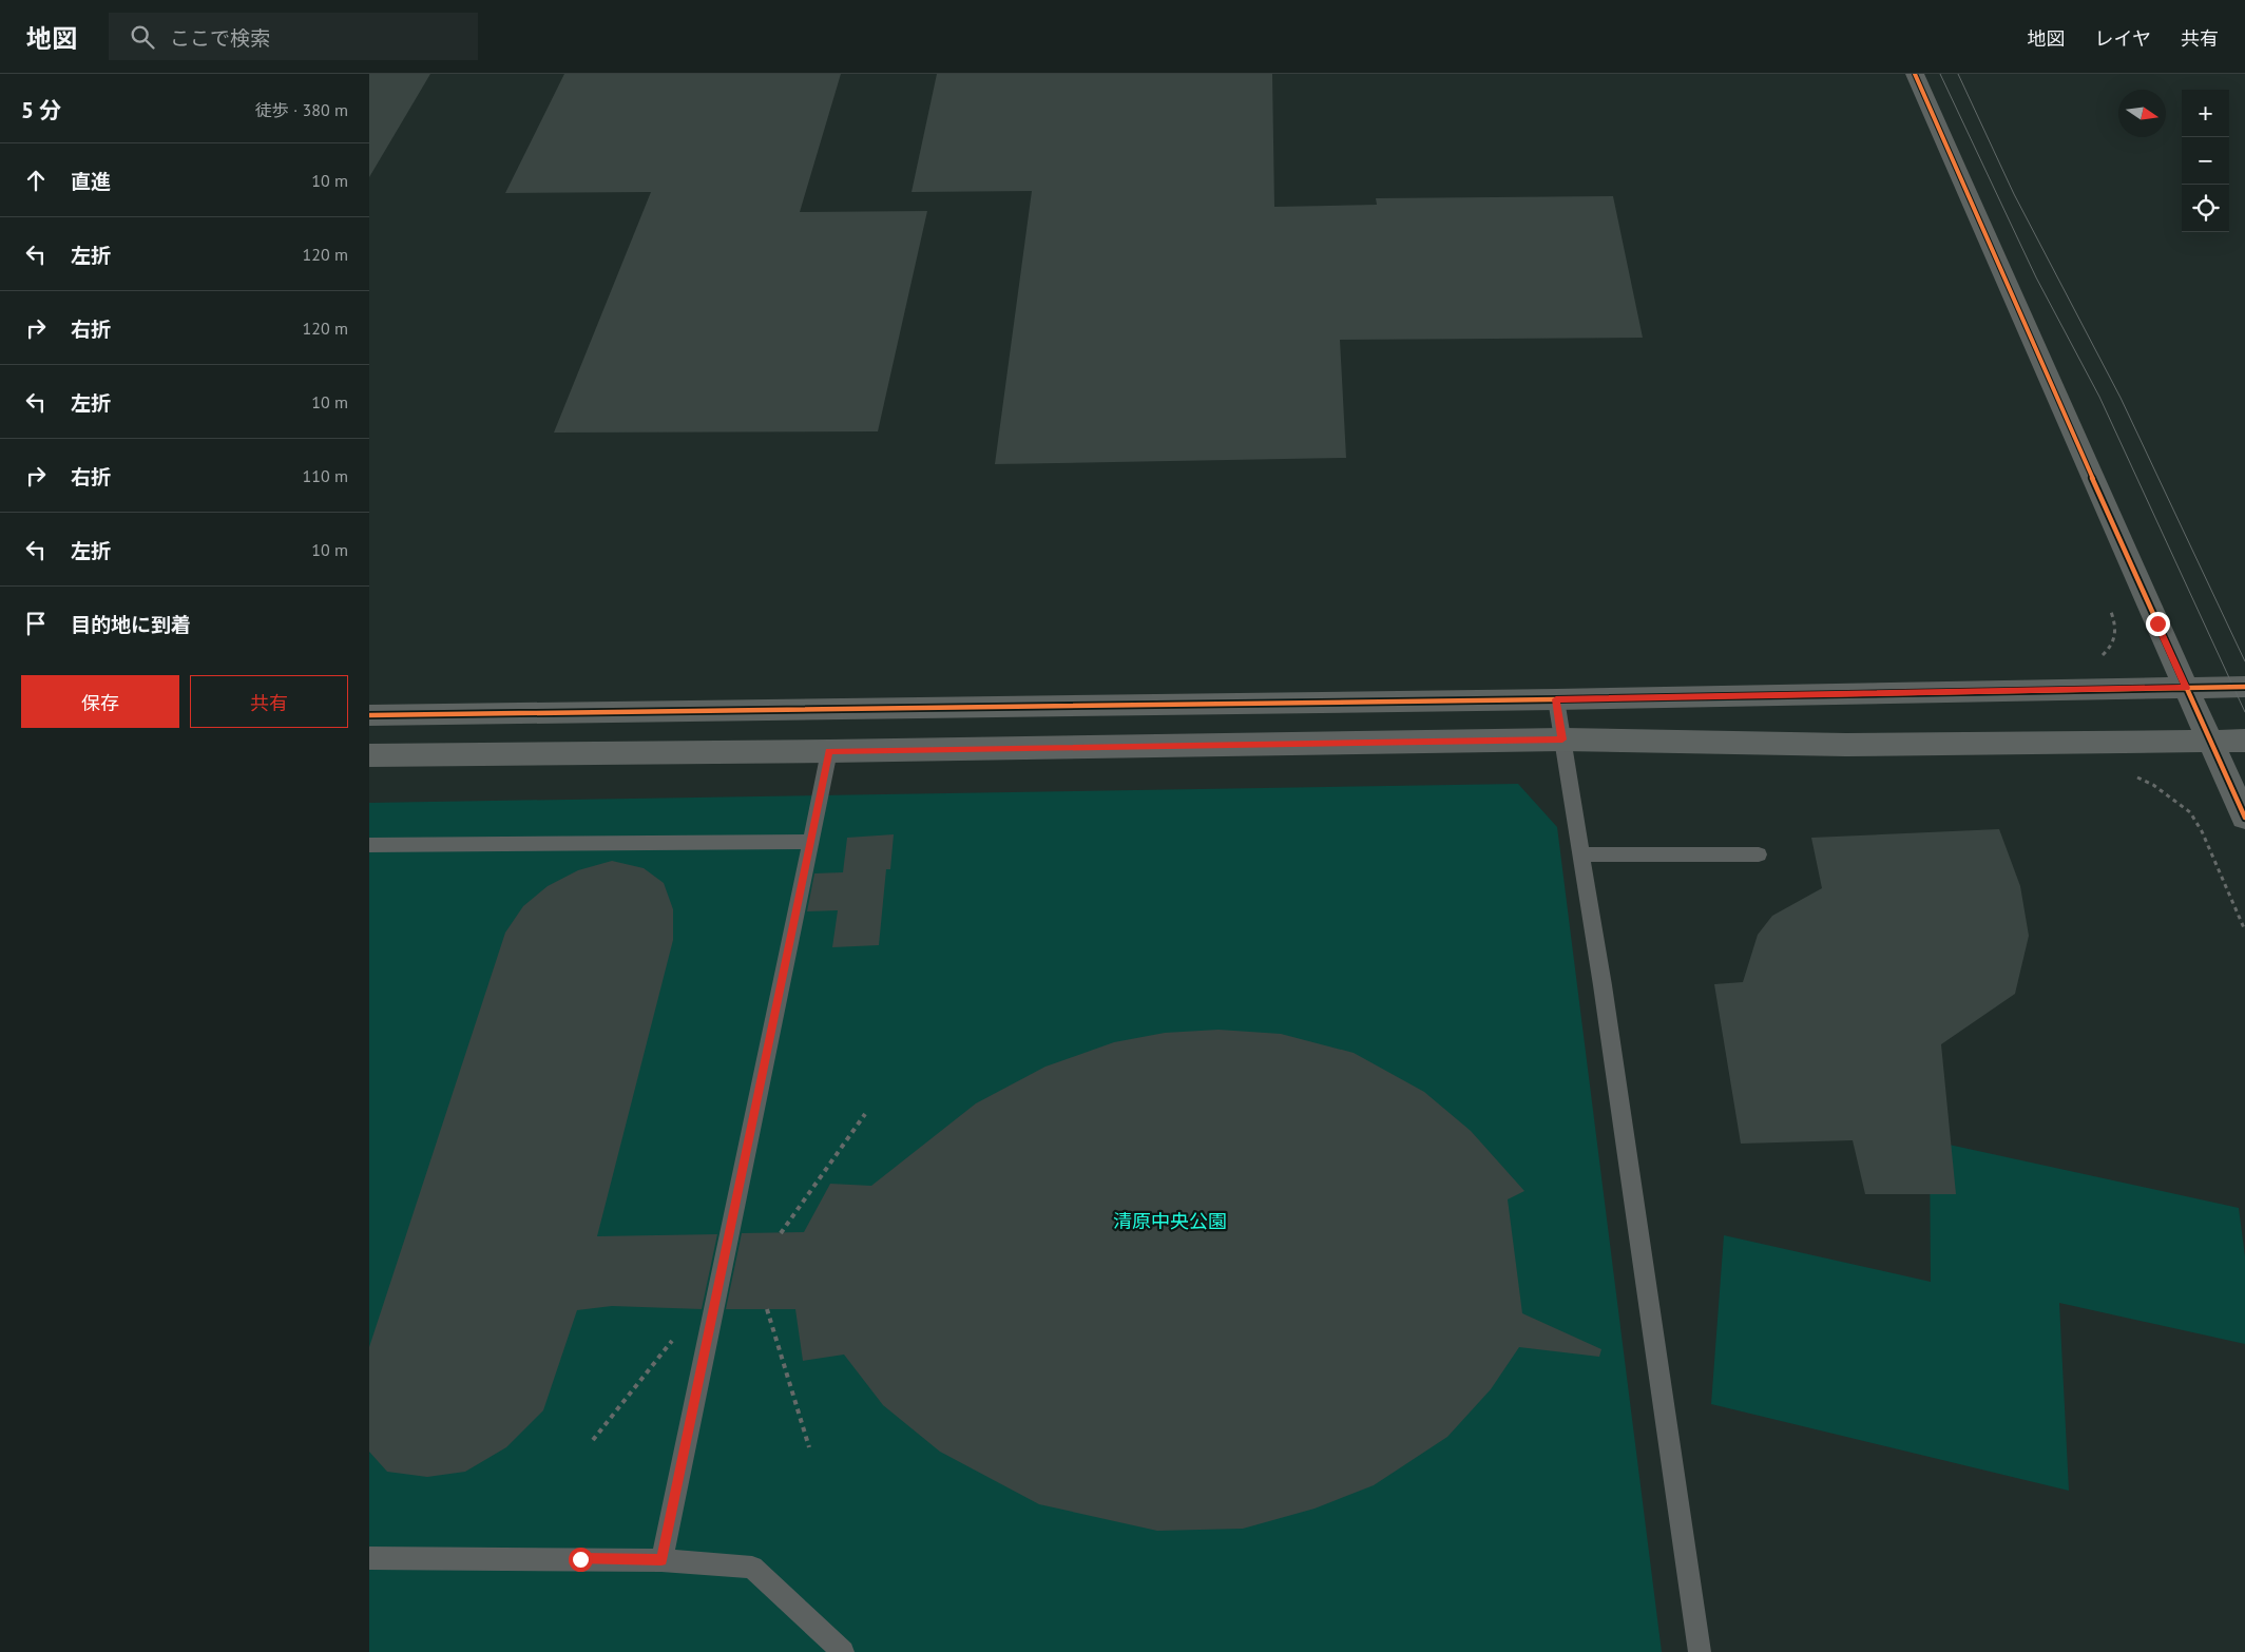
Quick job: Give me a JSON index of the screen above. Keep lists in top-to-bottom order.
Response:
{
  "parks": ["清原中央公園"],
  "north": "right",
  "page": {
    "header": "地図",
    "search": "ここで検索",
    "nav": ["地図", "レイヤ", "共有"],
    "heading": ["5 分", "徒歩 · 380 m"],
    "map_buttons": ["+", "−"],
    "list": [
      ["直進", "10 m"],
      ["左折", "120 m"],
      ["右折", "120 m"],
      ["左折", "10 m"],
      ["右折", "110 m"],
      ["左折", "10 m"],
      "目的地に到着"
    ],
    "buttons": ["保存", "共有"]
  }
}
